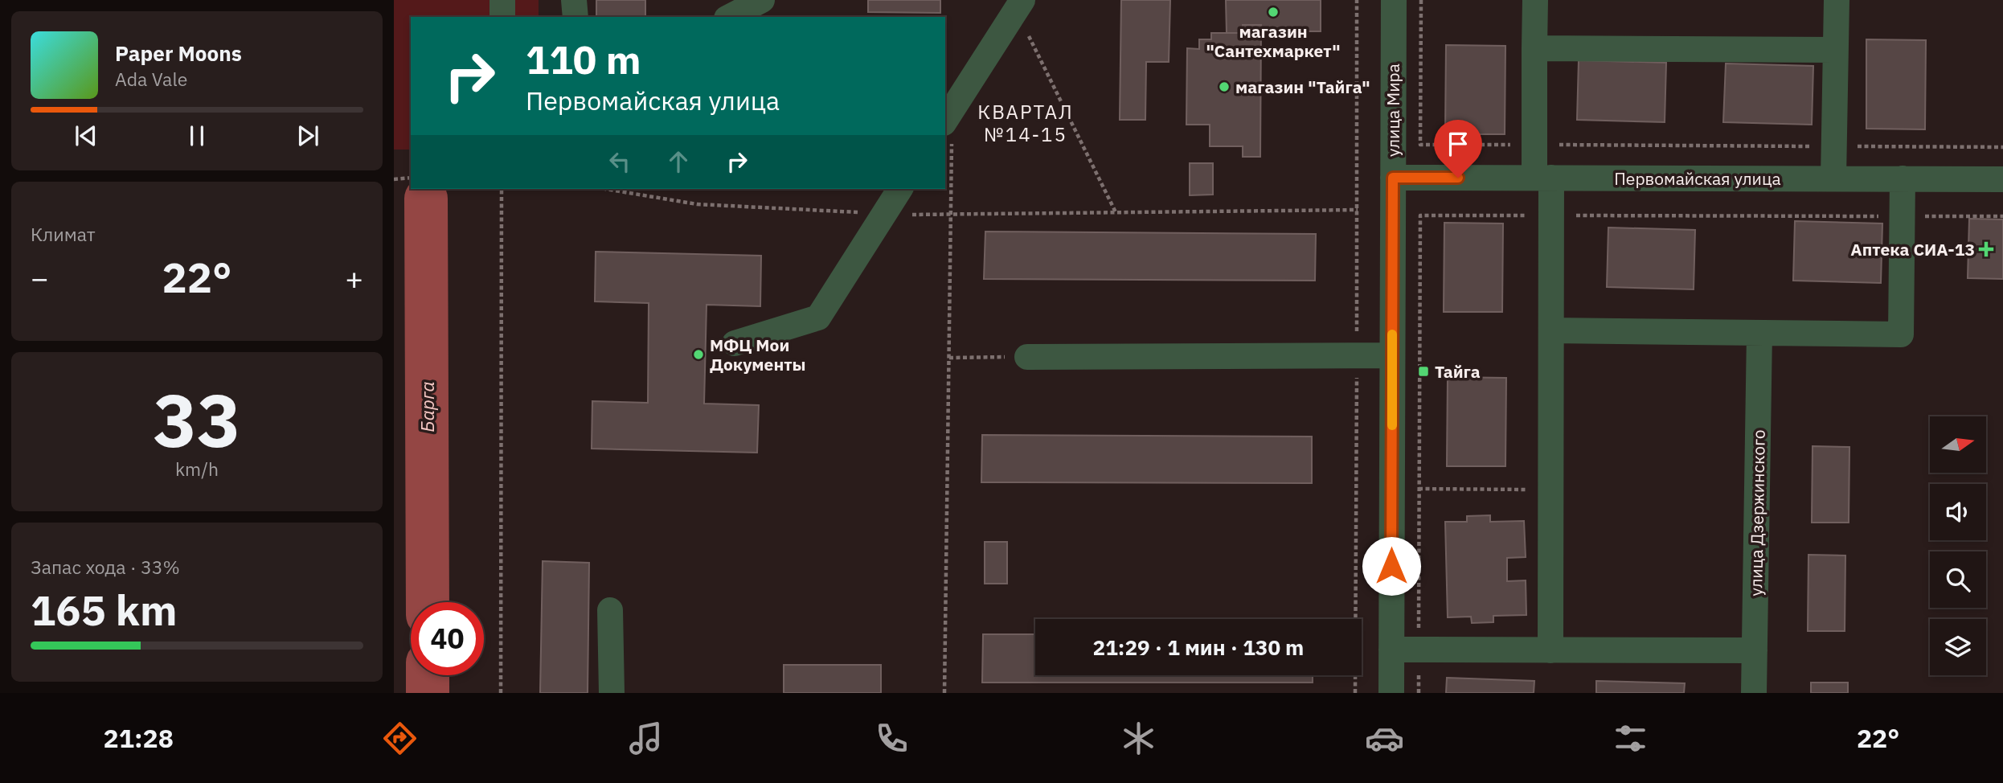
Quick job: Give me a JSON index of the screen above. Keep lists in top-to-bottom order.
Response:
{
  "streets": {
    "street": ["улица Мира", "Первомайская улица", "улица Дзержинского"]
  },
  "crossings": [
    ["улица Мира", "Первомайская улица"]
  ],
  "districts": ["КВАРТАЛ №14-15"],
  "water": ["Барга"],
  "places": {
    "other": ["магазин \"Сантехмаркет\"", "магазин \"Тайга\"", "МФЦ Мои Документы"],
    "health": ["Аптека СИА-13"],
    "transit": ["Тайга"]
  },
  "north": "right",
  "page": {
    "turn": ["110 m", "Первомайская улица"],
    "song": ["Paper Moons", "Ada Vale"],
    "tile": [
      "Климат",
      ["33", "km/h"],
      ["Запас хода · 33%", "165 km"]
    ],
    "heat": ["−", "22°", "+"],
    "limit": "40",
    "trip": "21:29 · 1 мин · 130 m",
    "tabs": ["21:28", "22°"]
  }
}
